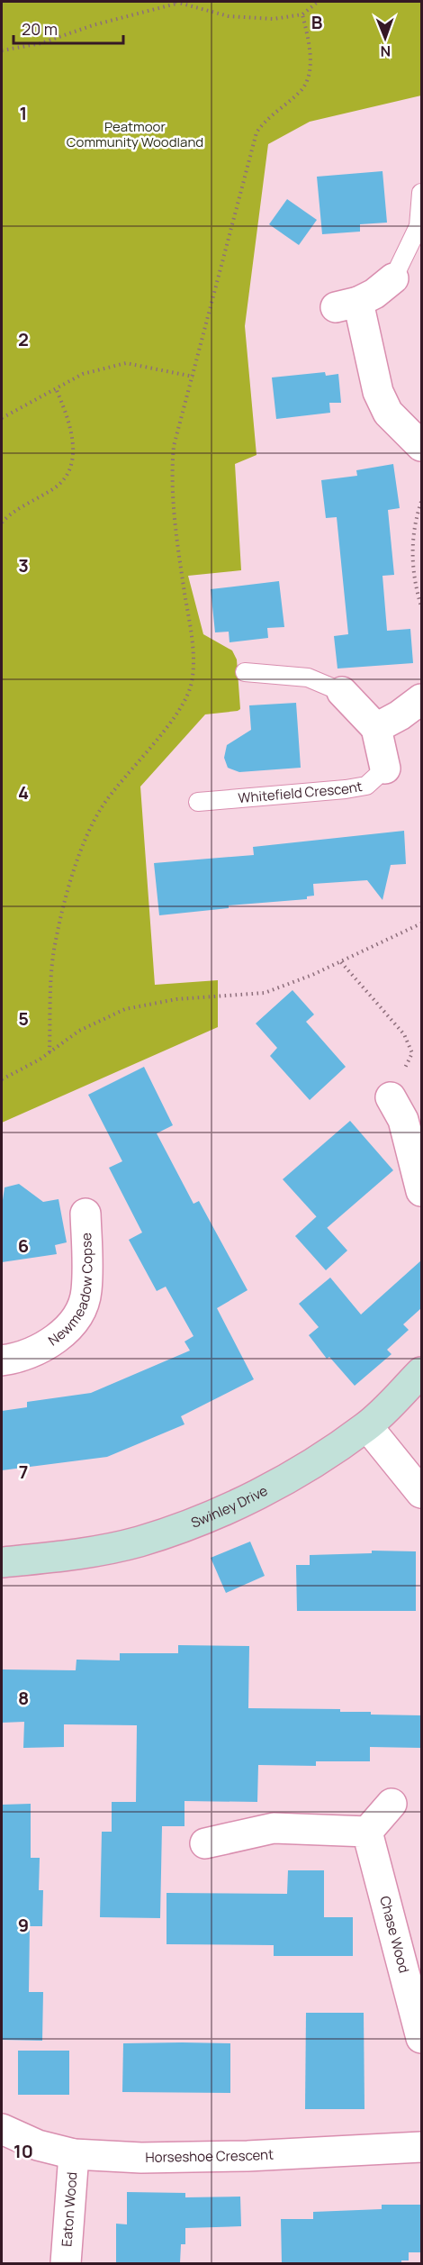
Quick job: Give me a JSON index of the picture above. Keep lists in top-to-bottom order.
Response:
{
  "streets": {
    "street": [
      "Whitefield Crescent",
      "Newmeadow Copse",
      "Swinley Drive",
      "Chase Wood",
      "Horseshoe Crescent",
      "Eaton Wood"
    ]
  },
  "crossings": [
    ["Horseshoe Crescent", "Eaton Wood"]
  ],
  "parks": ["Peatmoor Community Woodland"],
  "scale_bar": "20 m",
  "north": "bottom",
  "grid": {
    "columns": ["B"],
    "rows": [
      "1",
      "2",
      "3",
      "4",
      "5",
      "6",
      "7",
      "8",
      "9",
      "10"
    ]
  }
}
